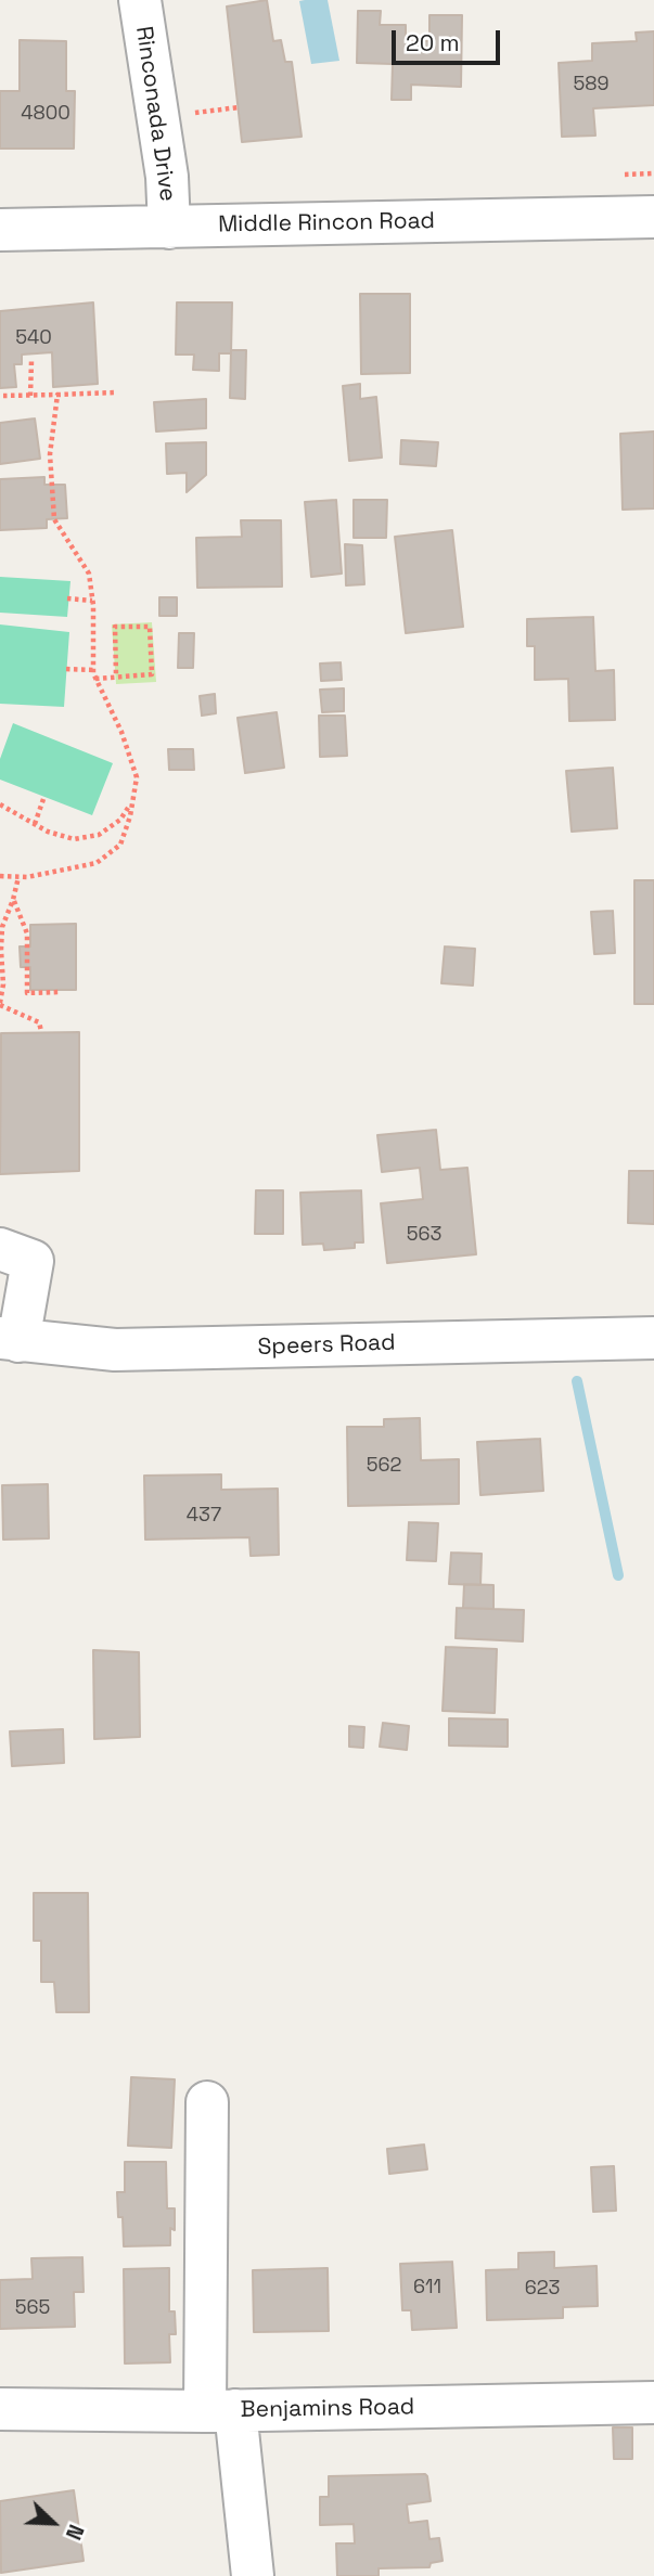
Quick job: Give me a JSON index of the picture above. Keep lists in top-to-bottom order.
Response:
{
  "streets": {
    "street": [
      "Rinconada Drive",
      "Middle Rincon Road",
      "Speers Road",
      "Benjamins Road"
    ]
  },
  "crossings": [
    ["Rinconada Drive", "Middle Rincon Road"]
  ],
  "house_numbers": [
    "589",
    "4800",
    "540",
    "563",
    "562",
    "437",
    "611",
    "623",
    "565"
  ],
  "scale_bar": "20 m",
  "north": "bottom right"
}
